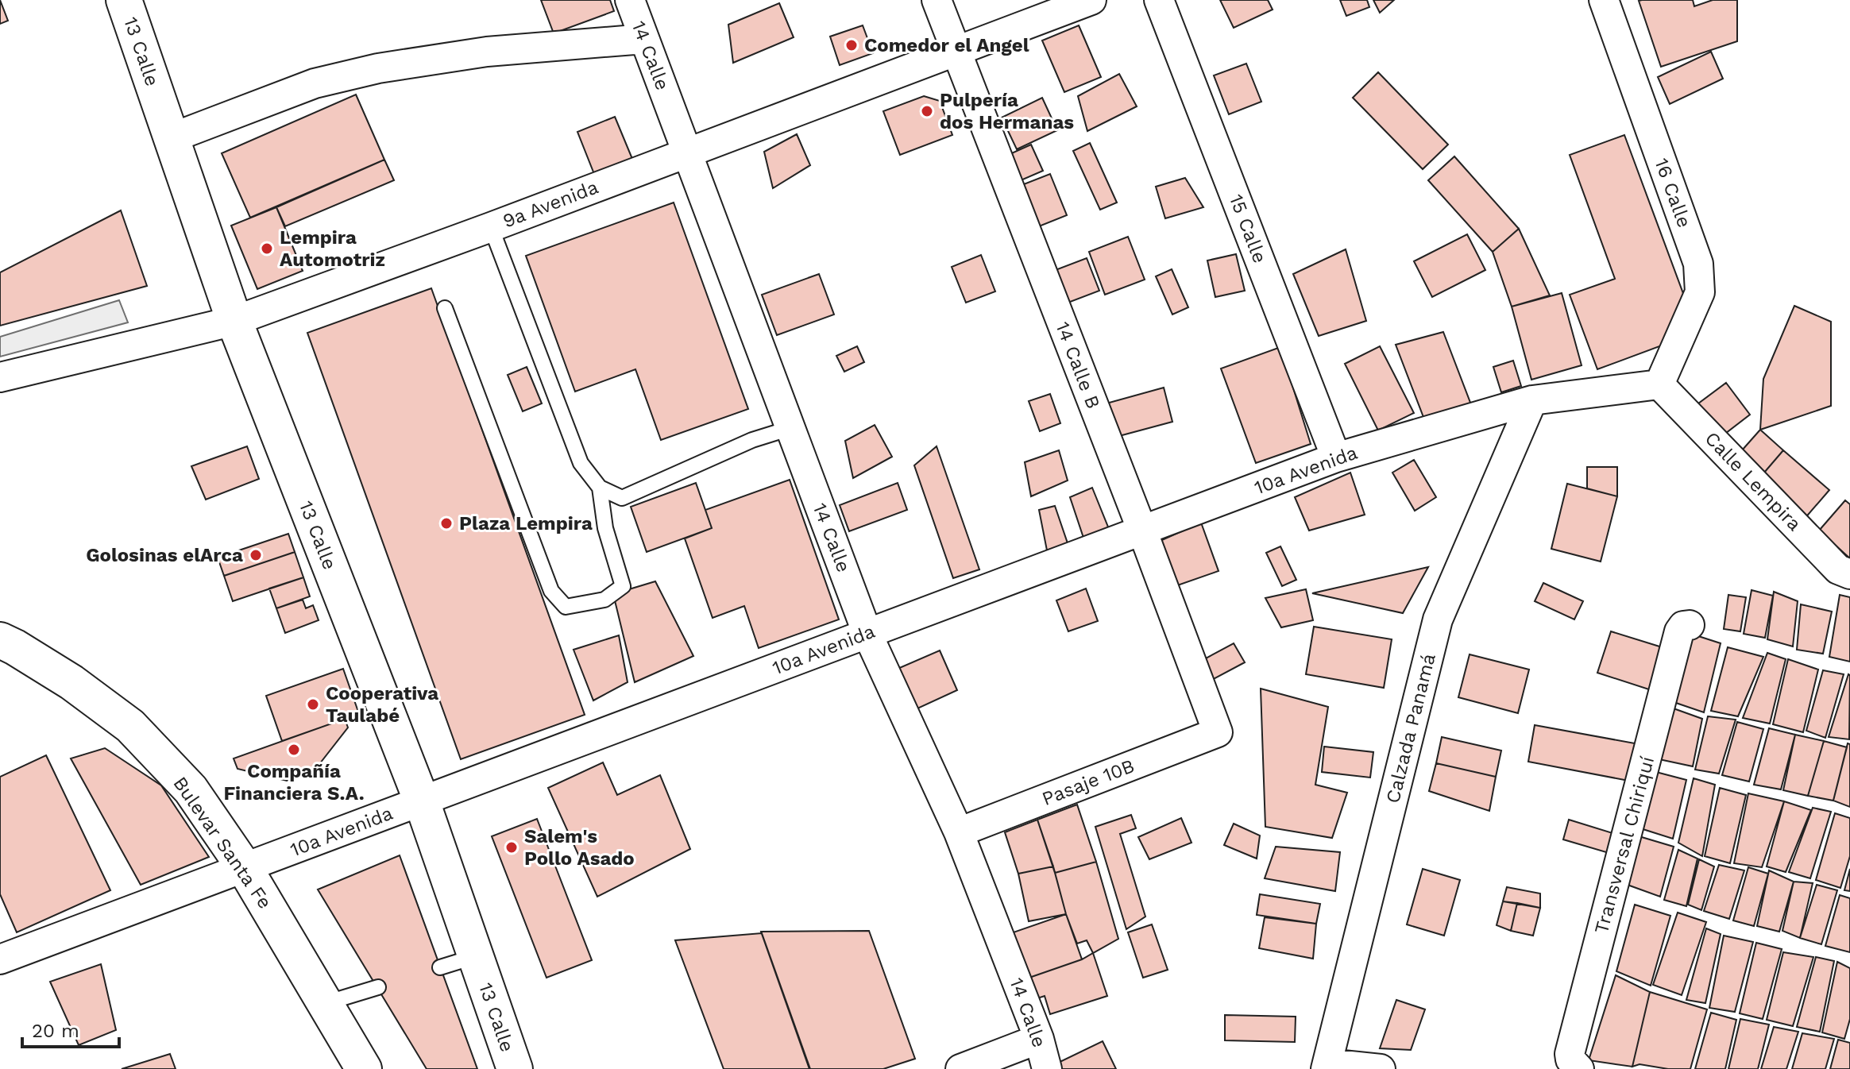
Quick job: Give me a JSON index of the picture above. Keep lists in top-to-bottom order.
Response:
{
  "streets": {
    "street": [
      "13 Calle",
      "14 Calle",
      "16 Calle",
      "9a Avenida",
      "15 Calle",
      "14 Calle B",
      "10a Avenida",
      "Calle Lempira",
      "Calzada Panamá",
      "Pasaje 10B",
      "Bulevar Santa Fe",
      "Transversal Chiriquí"
    ]
  },
  "crossings": [
    ["13 Calle", "9a Avenida"],
    ["13 Calle", "10a Avenida"],
    ["14 Calle", "9a Avenida"],
    ["14 Calle", "10a Avenida"],
    ["14 Calle", "Pasaje 10B"],
    ["16 Calle", "10a Avenida"],
    ["16 Calle", "Calle Lempira"],
    ["9a Avenida", "14 Calle B"],
    ["15 Calle", "10a Avenida"],
    ["14 Calle B", "10a Avenida"],
    ["14 Calle B", "Pasaje 10B"],
    ["10a Avenida", "Calle Lempira"],
    ["10a Avenida", "Calzada Panamá"],
    ["10a Avenida", "Bulevar Santa Fe"]
  ],
  "places": [
    "Comedor el Angel",
    "Pulpería dos Hermanas",
    "Lempira Automotriz",
    "Plaza Lempira",
    "Golosinas elArca",
    "Cooperativa Taulabé",
    "Compañía Financiera S.A.",
    "Salem's Pollo Asado"
  ],
  "scale_bar": "20 m"
}
